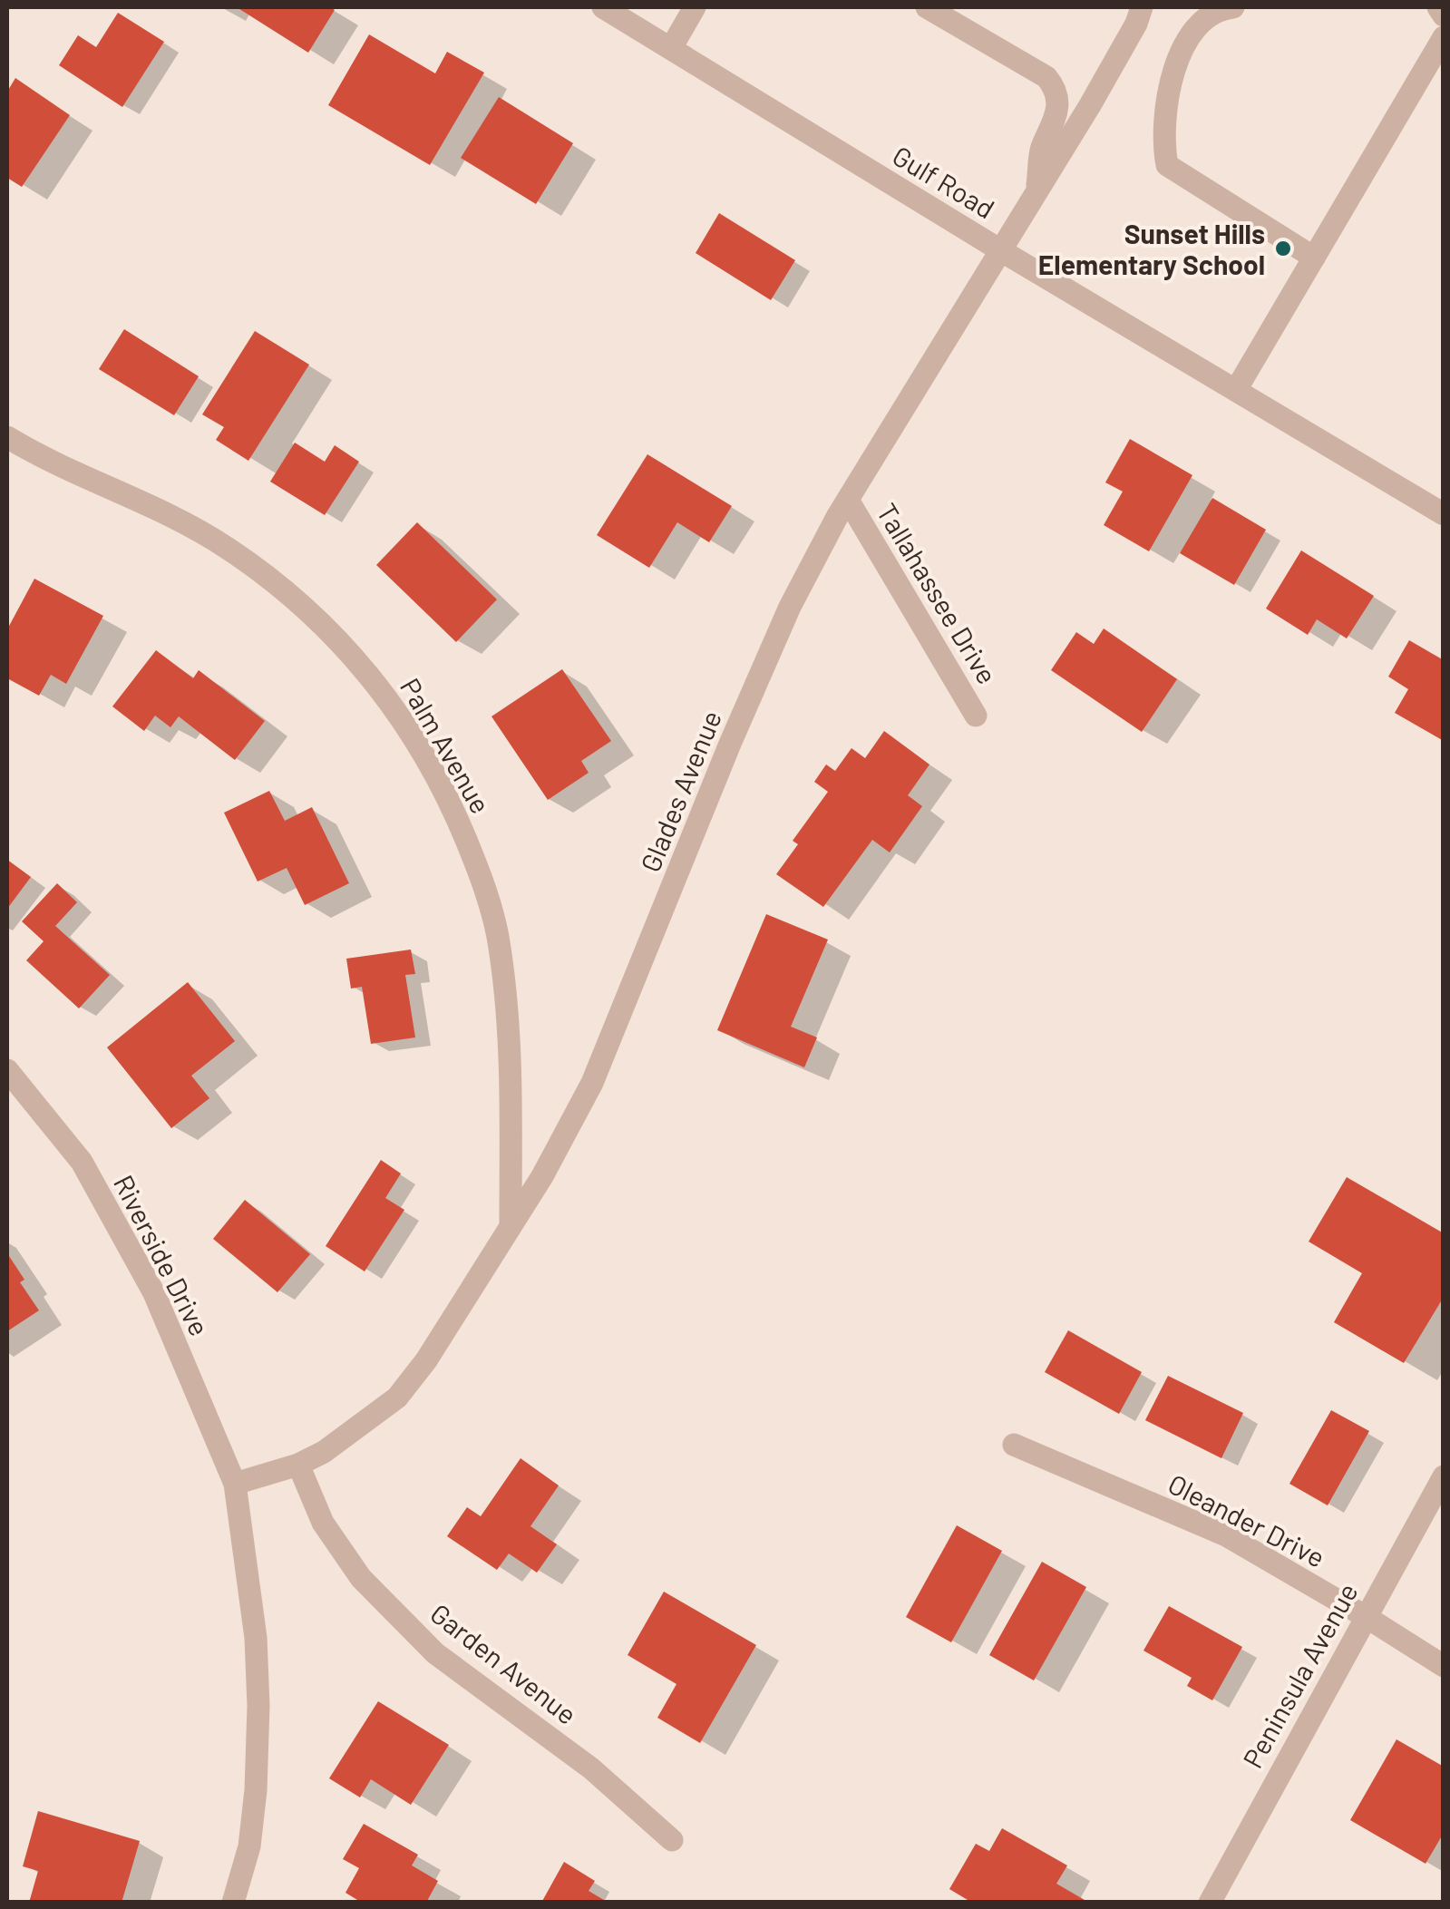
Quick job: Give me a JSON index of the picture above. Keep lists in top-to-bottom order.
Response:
{
  "streets": {
    "street": [
      "Gulf Road",
      "Tallahassee Drive",
      "Palm Avenue",
      "Glades Avenue",
      "Riverside Drive",
      "Oleander Drive",
      "Garden Avenue",
      "Peninsula Avenue"
    ]
  },
  "crossings": [
    ["Gulf Road", "Glades Avenue"],
    ["Tallahassee Drive", "Glades Avenue"],
    ["Palm Avenue", "Glades Avenue"],
    ["Glades Avenue", "Garden Avenue"],
    ["Oleander Drive", "Peninsula Avenue"]
  ],
  "places": ["Sunset Hills Elementary School"]
}
